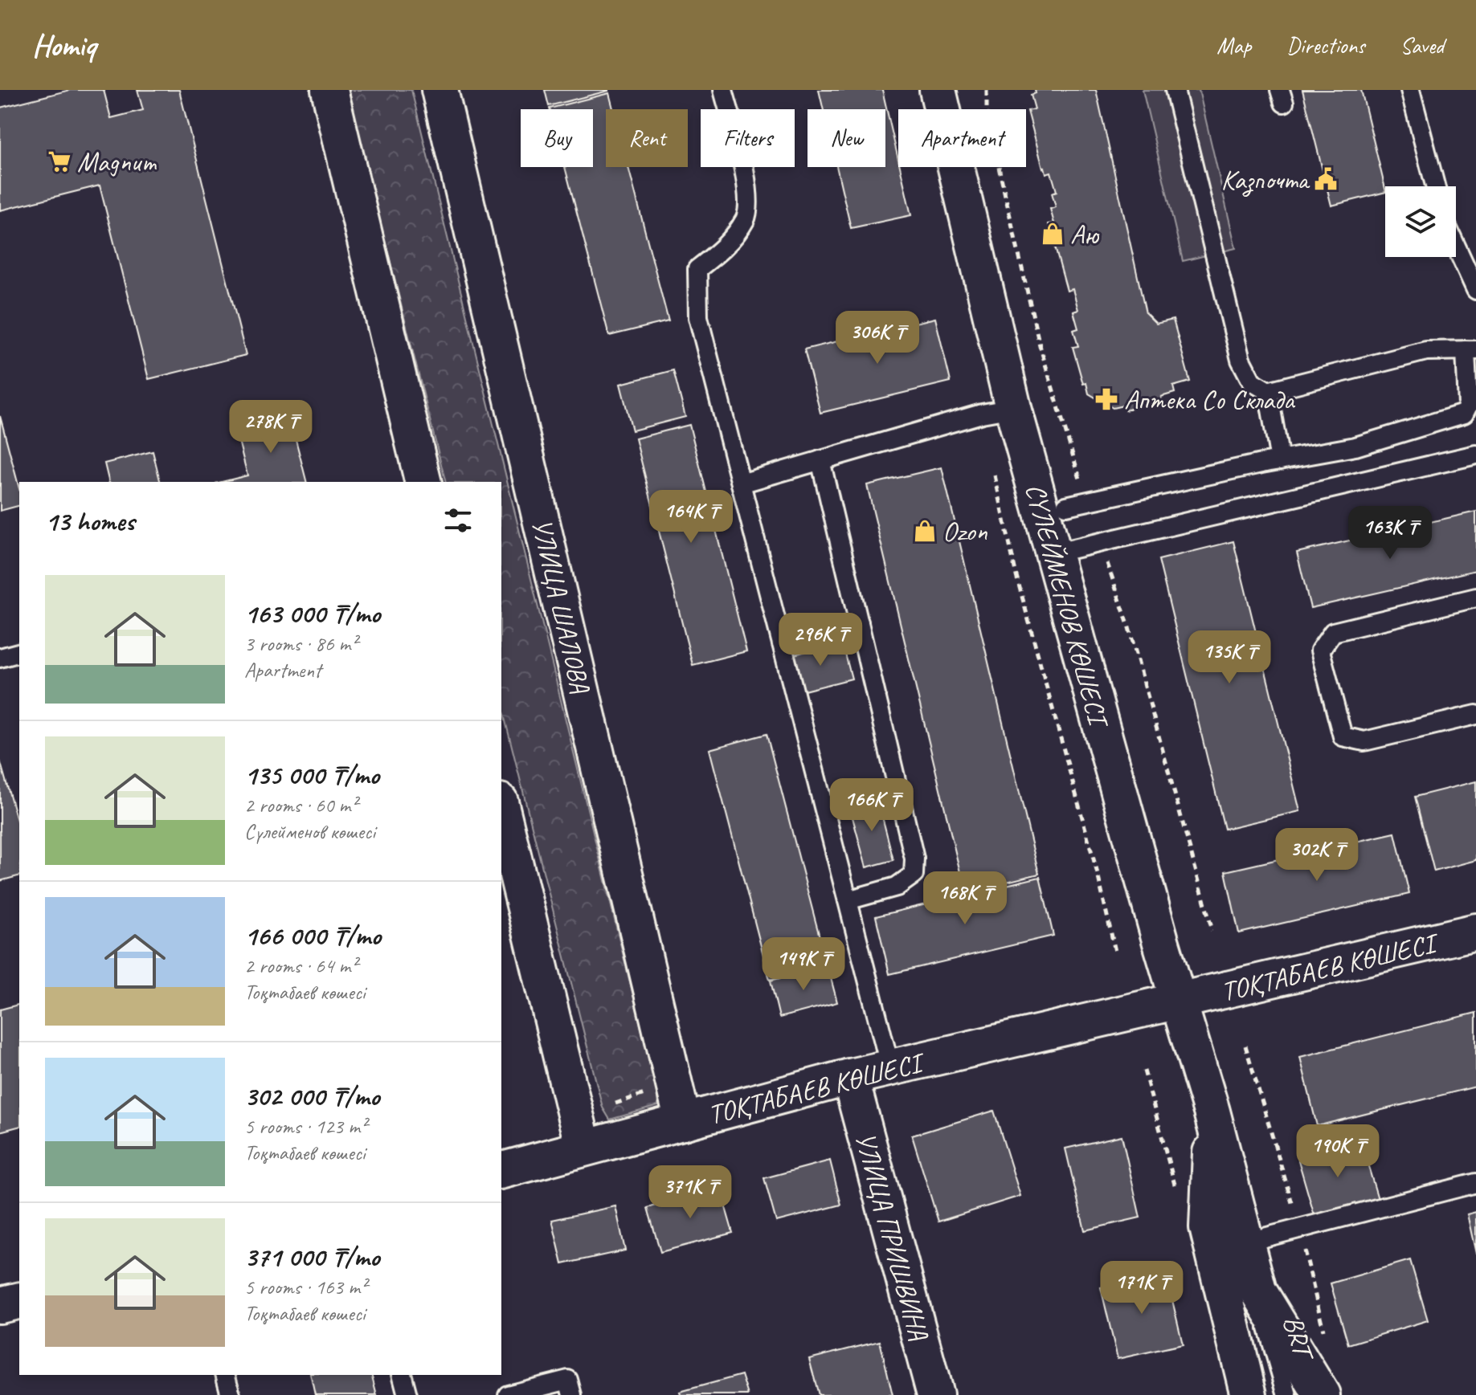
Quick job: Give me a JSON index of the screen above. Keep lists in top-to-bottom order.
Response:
{
  "streets": {
    "street": [
      "СҮЛЕЙМЕНОВ КӨШЕСІ",
      "УЛИЦА ШАЛОВА",
      "ТОҚТАБАЕВ КӨШЕСІ",
      "УЛИЦА ПРИШВИНА"
    ],
    "lane": ["BRT"]
  },
  "crossings": [
    ["СҮЛЕЙМЕНОВ КӨШЕСІ", "ТОҚТАБАЕВ КӨШЕСІ"],
    ["СҮЛЕЙМЕНОВ КӨШЕСІ", "BRT"],
    ["УЛИЦА ШАЛОВА", "ТОҚТАБАЕВ КӨШЕСІ"],
    ["ТОҚТАБАЕВ КӨШЕСІ", "УЛИЦА ПРИШВИНА"]
  ],
  "places": {
    "supermarket": ["Magnum"],
    "public building": ["Казпочта"],
    "shop": ["Аю", "Ozon"],
    "pharmacy": ["Аптека Со Склада"]
  },
  "page": {
    "header": "Homiq",
    "nav": ["Map", "Directions", "Saved"],
    "chip": [
      "Buy",
      "Rent",
      "Filters",
      "New",
      "Apartment"
    ],
    "price": [
      "306K ₸",
      "278K ₸",
      "164K ₸",
      "163K ₸",
      "296K ₸",
      "135K ₸",
      "166K ₸",
      "302K ₸",
      "168K ₸",
      "149K ₸",
      "190K ₸",
      "371K ₸",
      "171K ₸"
    ],
    "heading": "13 homes",
    "list": [
      {
        "name": "163 000 ₸/mo",
        "note": "3 rooms · 86 m² · Apartment"
      },
      {
        "name": "135 000 ₸/mo",
        "note": "2 rooms · 60 m² · Сүлейменов көшесі"
      },
      {
        "name": "166 000 ₸/mo",
        "note": "2 rooms · 64 m² · Тоқтабаев көшесі"
      },
      {
        "name": "302 000 ₸/mo",
        "note": "5 rooms · 123 m² · Тоқтабаев көшесі"
      },
      {
        "name": "371 000 ₸/mo",
        "note": "5 rooms · 163 m² · Тоқтабаев көшесі"
      }
    ]
  }
}
